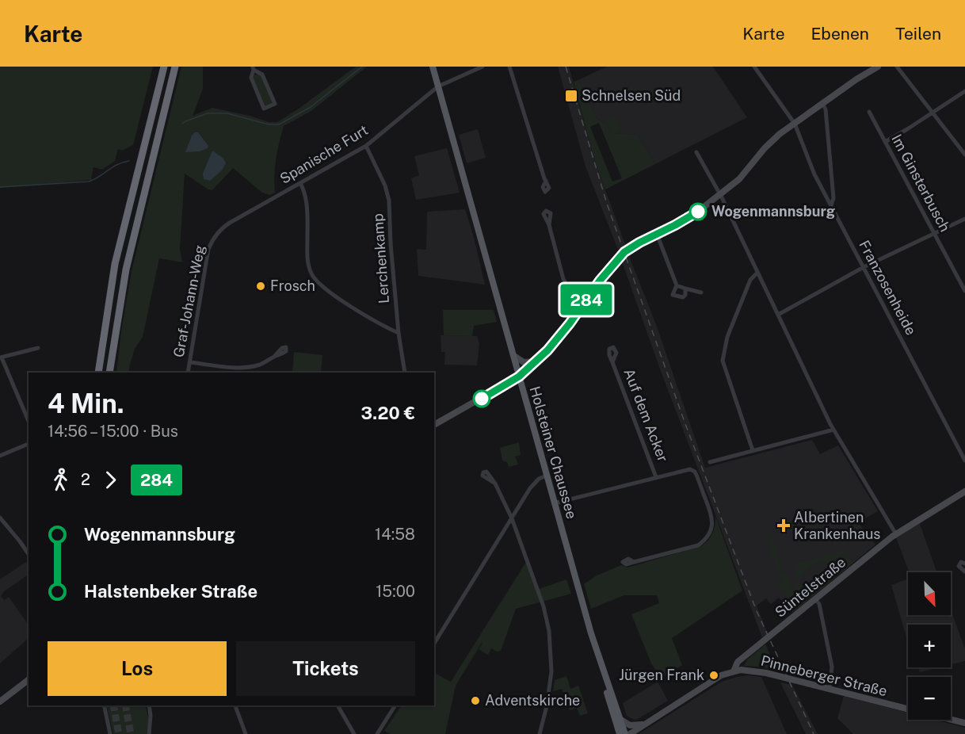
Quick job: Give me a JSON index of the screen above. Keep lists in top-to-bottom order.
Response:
{
  "streets": {
    "main road": ["Holsteiner Chaussee"],
    "street": [
      "Spanische Furt",
      "Im Ginsterbusch",
      "Lerchenkamp",
      "Franzosenheide",
      "Graf-Johann-Weg",
      "Auf dem Acker",
      "Süntelstraße",
      "Pinneberger Straße"
    ]
  },
  "crossings": [
    ["Spanische Furt", "Lerchenkamp"],
    ["Spanische Furt", "Graf-Johann-Weg"],
    ["Spanische Furt", "Holsteiner Chaussee"],
    ["Süntelstraße", "Pinneberger Straße"]
  ],
  "places": {
    "transit": ["Schnelsen Süd"],
    "other": [
      "Wogenmannsburg",
      "Frosch",
      "Jürgen Frank",
      "Adventskirche"
    ],
    "health": ["Albertinen Krankenhaus"]
  },
  "lines": ["bus line 284"],
  "north": "bottom right",
  "page": {
    "header": "Karte",
    "nav": ["Karte", "Ebenen", "Teilen"],
    "on_map": "284",
    "heading": ["4 Min.", "14:56 – 15:00 · Bus", "3.20 €"],
    "legs": ["2", "284"],
    "list": [
      {
        "name": "Wogenmannsburg",
        "value": "14:58"
      },
      {
        "name": "Halstenbeker Straße",
        "value": "15:00"
      }
    ],
    "map_buttons": ["+", "−"],
    "buttons": ["Los", "Tickets"]
  }
}
